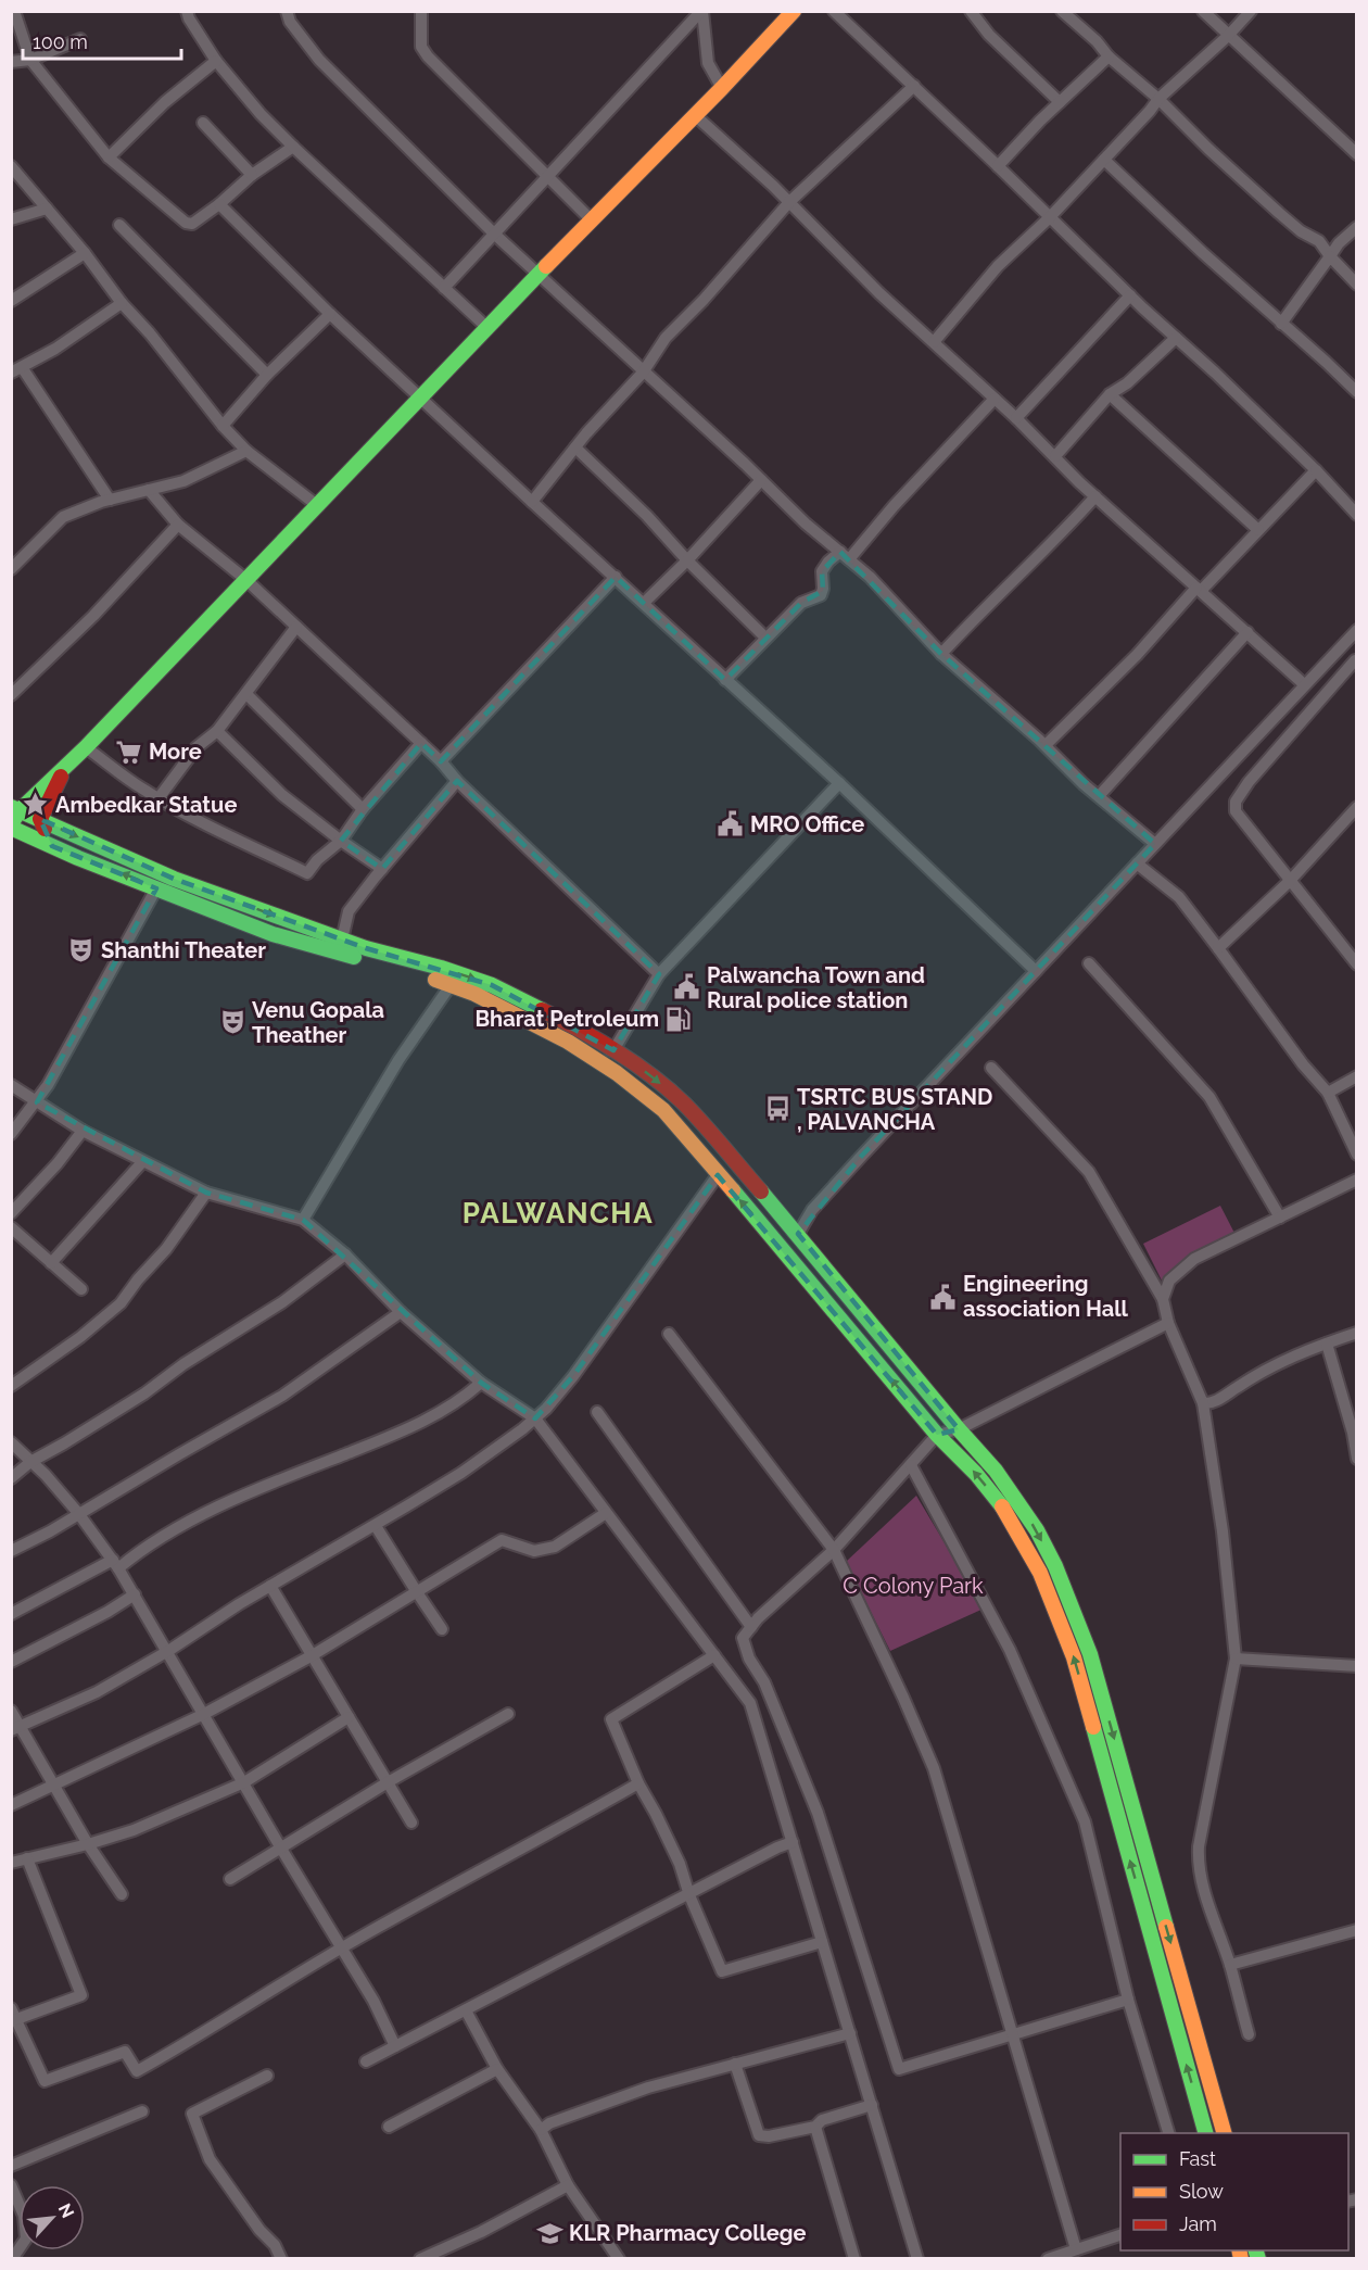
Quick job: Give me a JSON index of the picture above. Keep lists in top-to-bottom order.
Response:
{
  "districts": ["PALWANCHA"],
  "parks": ["C Colony Park"],
  "places": {
    "supermarket": ["More"],
    "place": ["Ambedkar Statue"],
    "public building": ["MRO Office", "Palwancha Town and Rural police station", "Engineering association Hall"],
    "theatre": ["Shanthi Theater", "Venu Gopala Theather"],
    "fuel station": ["Bharat Petroleum"],
    "bus stop": ["TSRTC BUS STAND , PALVANCHA"],
    "school or university": ["KLR Pharmacy College"]
  },
  "legend": ["Fast", "Slow", "Jam"],
  "scale_bar": "100 m",
  "north": "top right"
}
